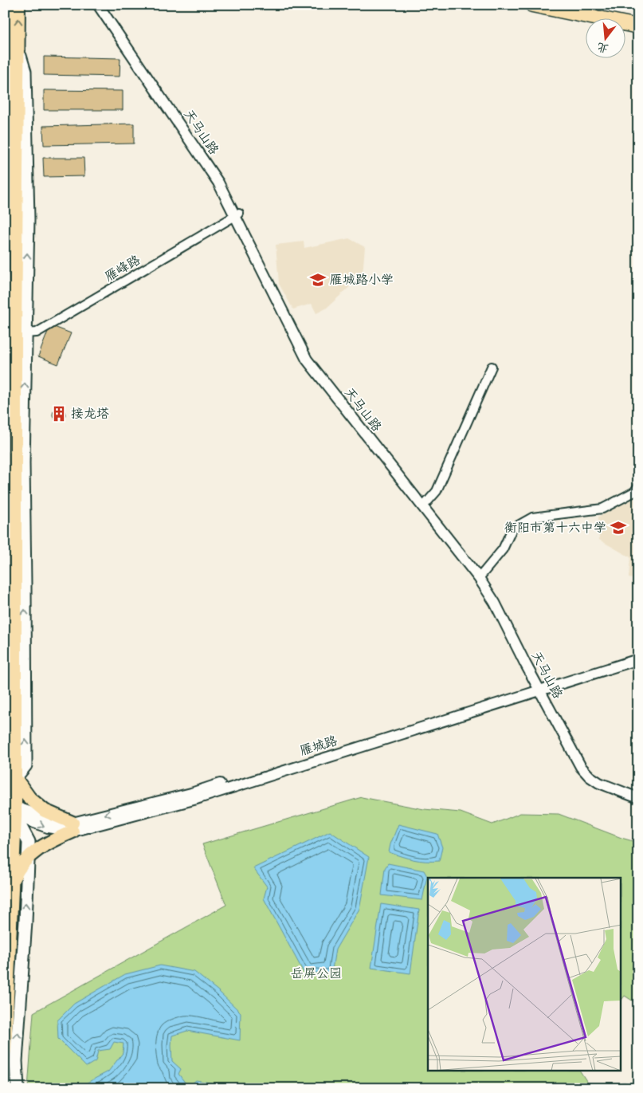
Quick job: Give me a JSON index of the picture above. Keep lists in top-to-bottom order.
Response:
{
  "streets": {
    "street": ["天马山路", "雁峰路", "雁城路"]
  },
  "crossings": [
    ["天马山路", "雁峰路"],
    ["天马山路", "雁城路"]
  ],
  "parks": ["岳屏公园"],
  "places": {
    "school or university": ["雁城路小学", "衡阳市第十六中学"],
    "building": ["接龙塔"]
  },
  "north": "bottom"
}
